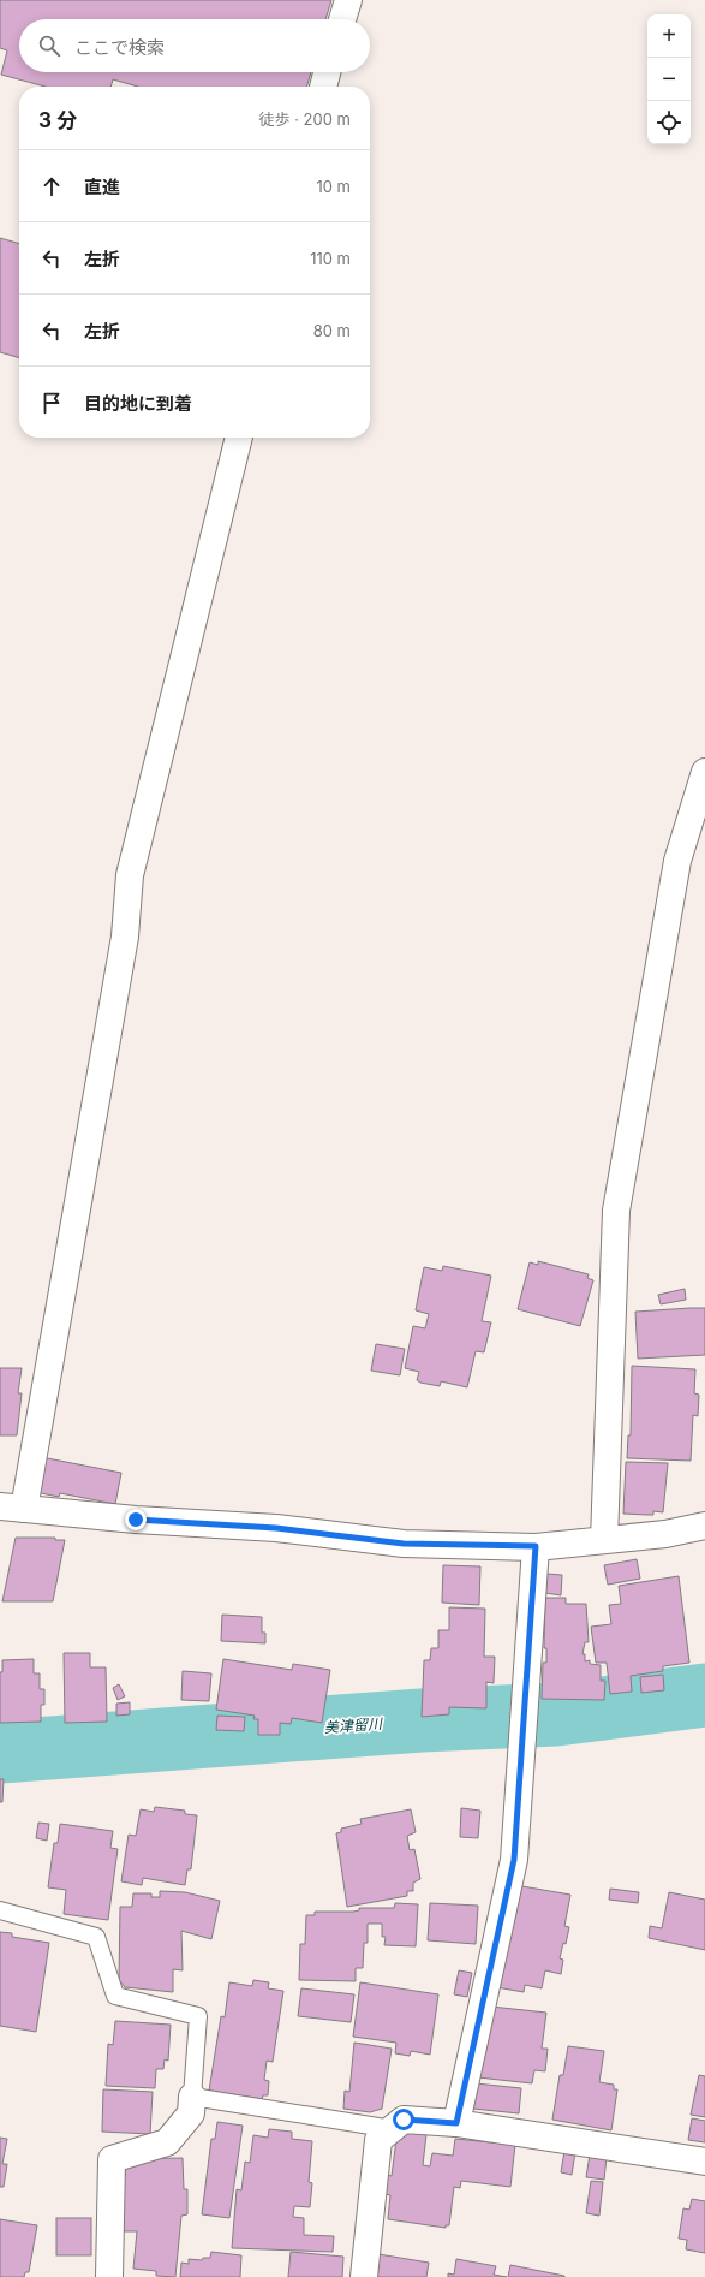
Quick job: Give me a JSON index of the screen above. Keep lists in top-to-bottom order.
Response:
{
  "water": ["美津留川"],
  "page": {
    "map_buttons": ["+", "−"],
    "search": "ここで検索",
    "heading": ["3 分", "徒歩 · 200 m"],
    "list": [
      ["直進", "10 m"],
      ["左折", "110 m"],
      ["左折", "80 m"],
      "目的地に到着"
    ]
  }
}
